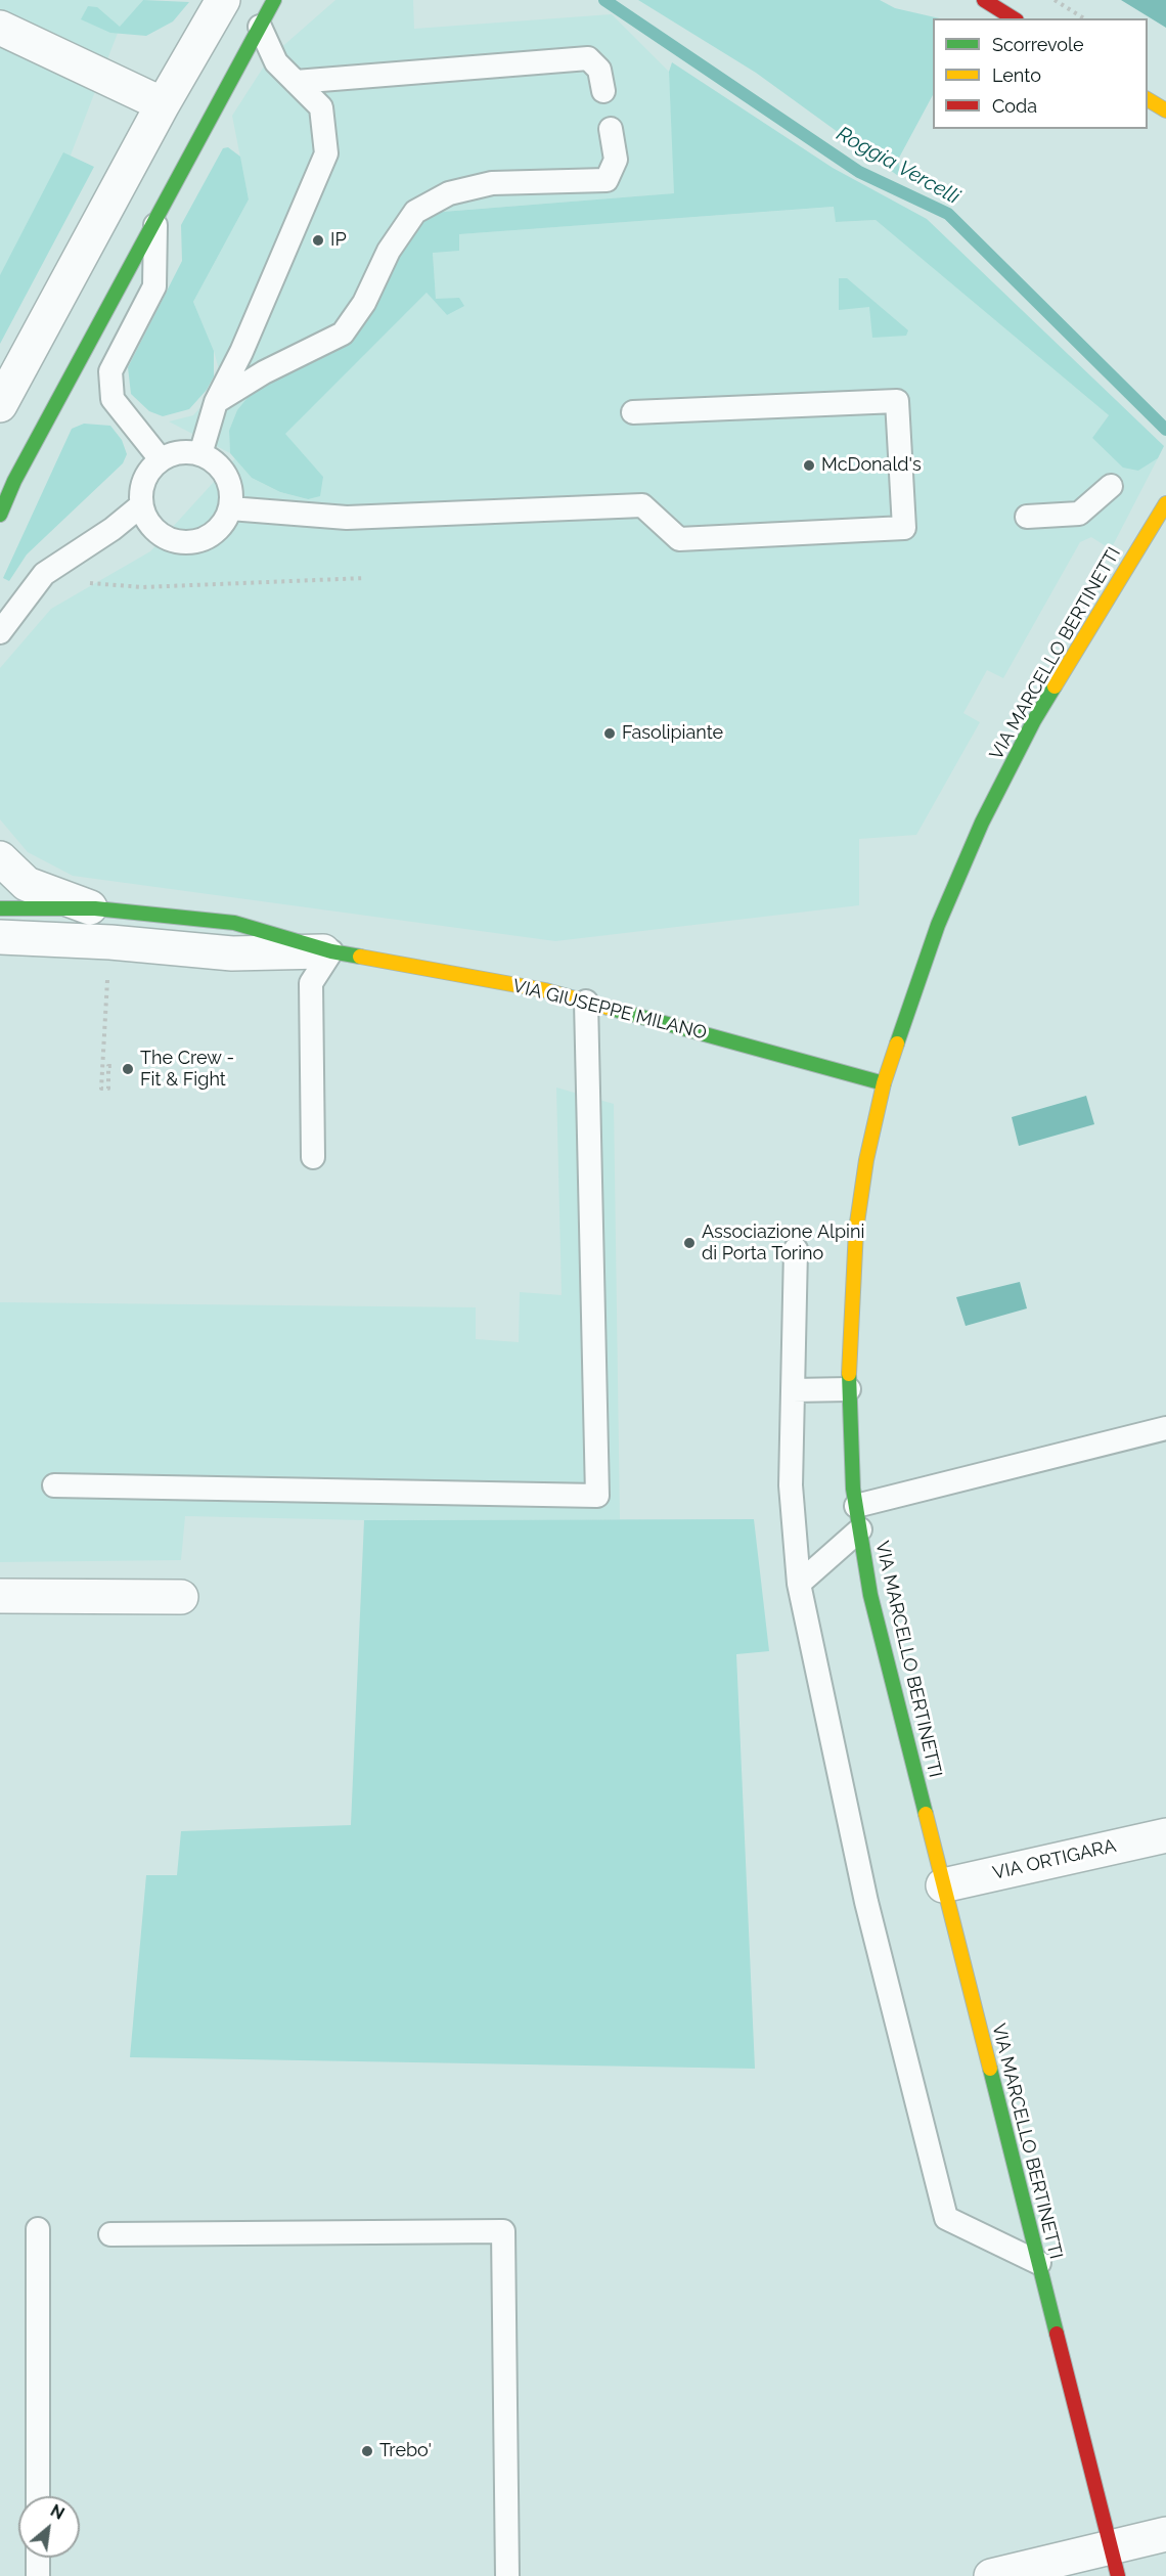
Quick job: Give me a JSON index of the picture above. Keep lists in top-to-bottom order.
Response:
{
  "streets": {
    "street": ["VIA MARCELLO BERTINETTI", "VIA GIUSEPPE MILANO", "VIA ORTIGARA"]
  },
  "crossings": [
    ["VIA MARCELLO BERTINETTI", "VIA GIUSEPPE MILANO"],
    ["VIA MARCELLO BERTINETTI", "VIA ORTIGARA"]
  ],
  "water": ["Roggia Vercelli"],
  "places": [
    "IP",
    "McDonald's",
    "Fasolipiante",
    "The Crew - Fit & Fight",
    "Associazione Alpini di Porta Torino",
    "Trebo'"
  ],
  "legend": ["Scorrevole", "Lento", "Coda"],
  "north": "top right"
}
